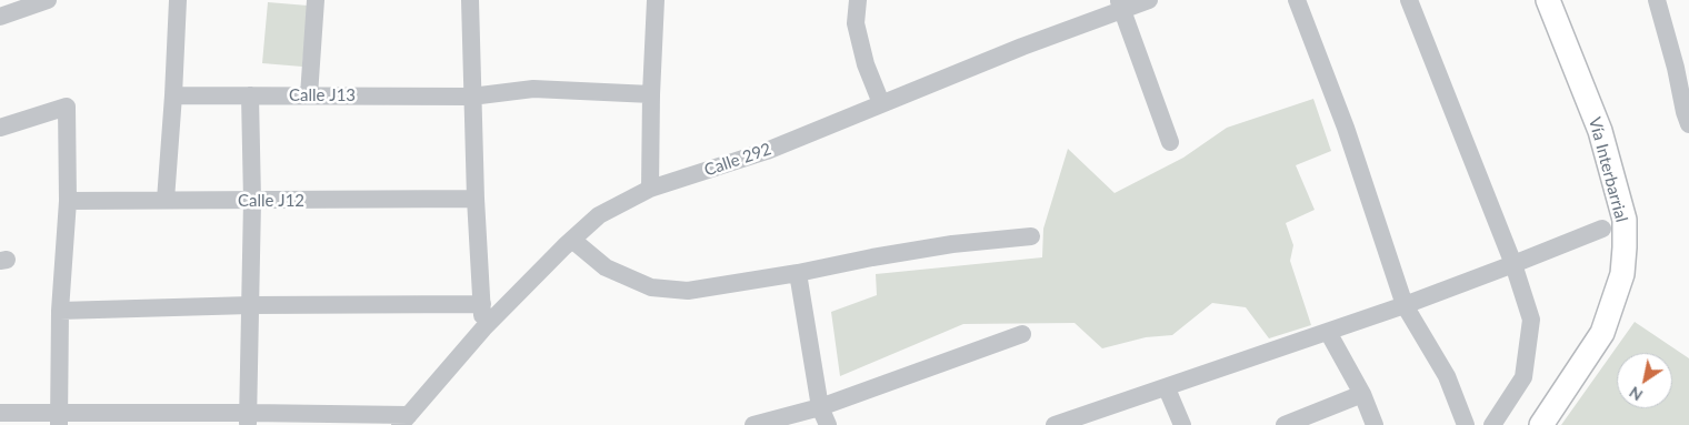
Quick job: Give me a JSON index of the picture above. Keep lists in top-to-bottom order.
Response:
{
  "streets": {
    "main road": ["Vía Interbarrial"],
    "street": ["Calle J13", "Calle 292", "Calle J12"]
  },
  "north": "bottom left"
}
